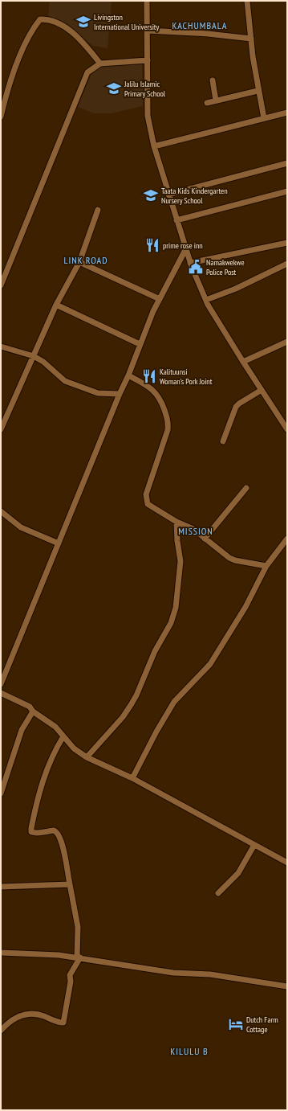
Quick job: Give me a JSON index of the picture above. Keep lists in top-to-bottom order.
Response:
{
  "districts": [
    "KACHUMBALA",
    "LINK ROAD",
    "MISSION",
    "KILULU B"
  ],
  "places": {
    "school or university": ["Livingston International University", "Jalilu Islamic Primary School", "Taata Kids Kindergarten Nursery School"],
    "restaurant": ["prime rose inn", "Kalituunsi Woman's Pork Joint"],
    "public building": ["Namakwekwe Police Post"],
    "hotel": ["Dutch Farm Cottage"]
  }
}
